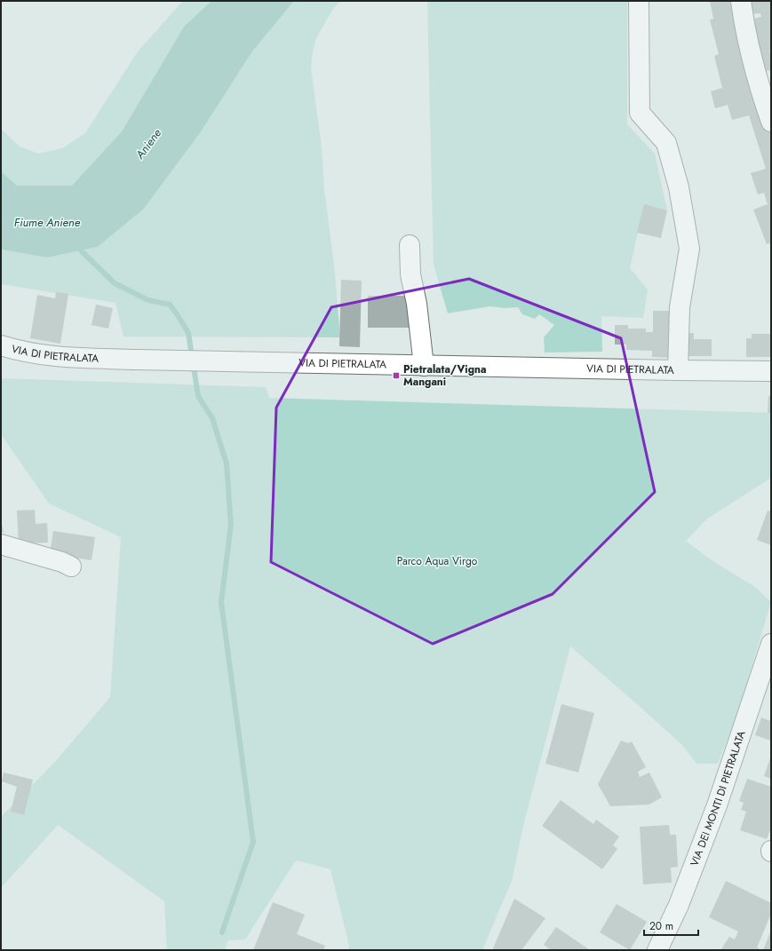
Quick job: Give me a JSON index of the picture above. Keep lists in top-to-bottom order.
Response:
{
  "streets": {
    "street": ["VIA DI PIETRALATA", "VIA DEI MONTI DI PIETRALATA"]
  },
  "water": ["Aniene", "Fiume Aniene"],
  "parks": ["Parco Aqua Virgo"],
  "places": {
    "transit": ["Pietralata/Vigna Mangani"]
  },
  "scale_bar": "20 m"
}
